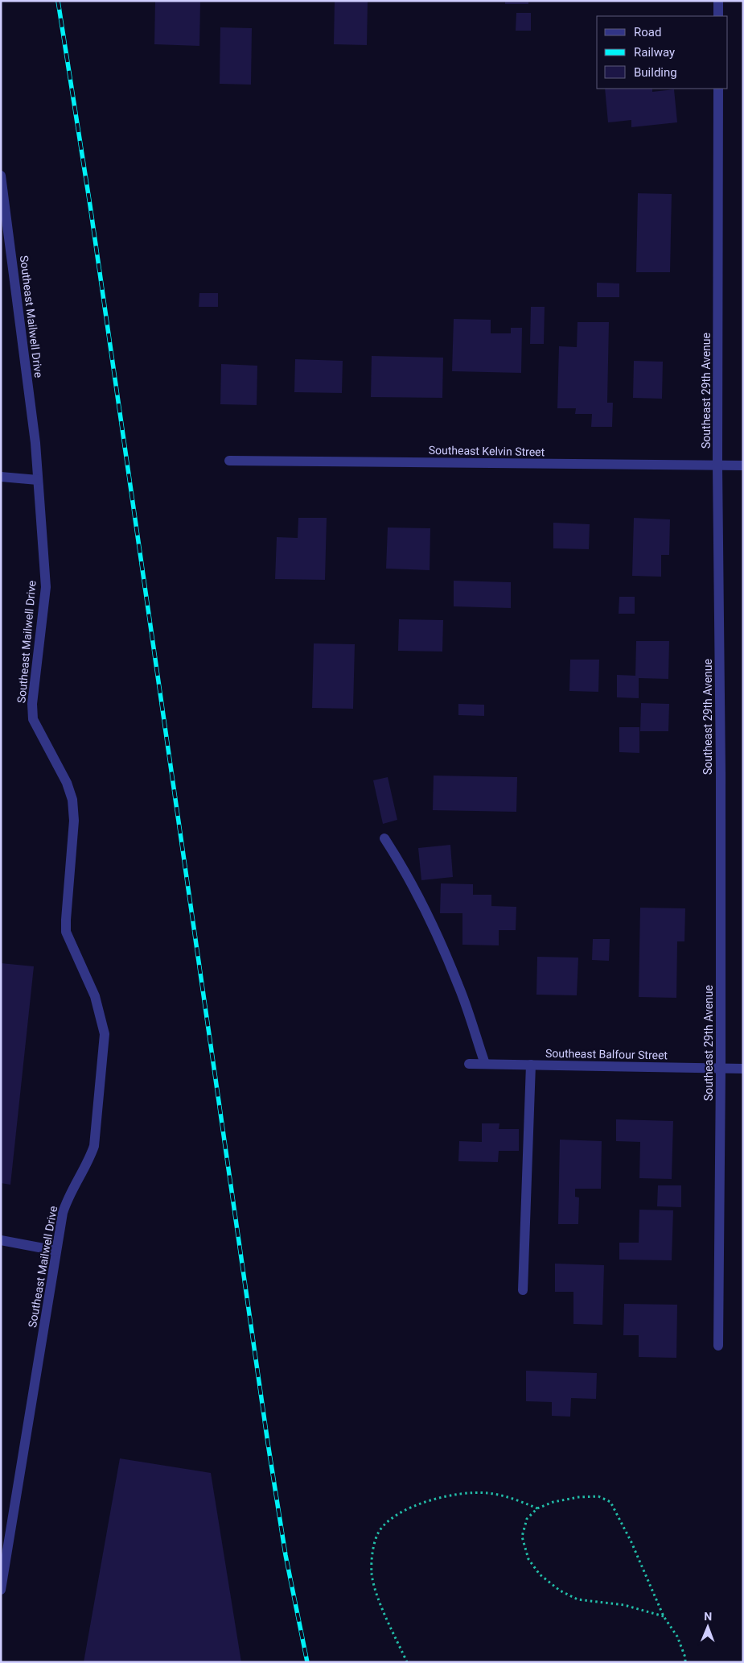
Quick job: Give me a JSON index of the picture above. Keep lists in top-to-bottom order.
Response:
{
  "streets": {
    "street": [
      "Southeast Mailwell Drive",
      "Southeast 29th Avenue",
      "Southeast Kelvin Street",
      "Southeast Balfour Street"
    ]
  },
  "crossings": [
    ["Southeast 29th Avenue", "Southeast Kelvin Street"],
    ["Southeast 29th Avenue", "Southeast Balfour Street"]
  ],
  "legend": ["Road", "Railway", "Building"],
  "north": "top"
}
